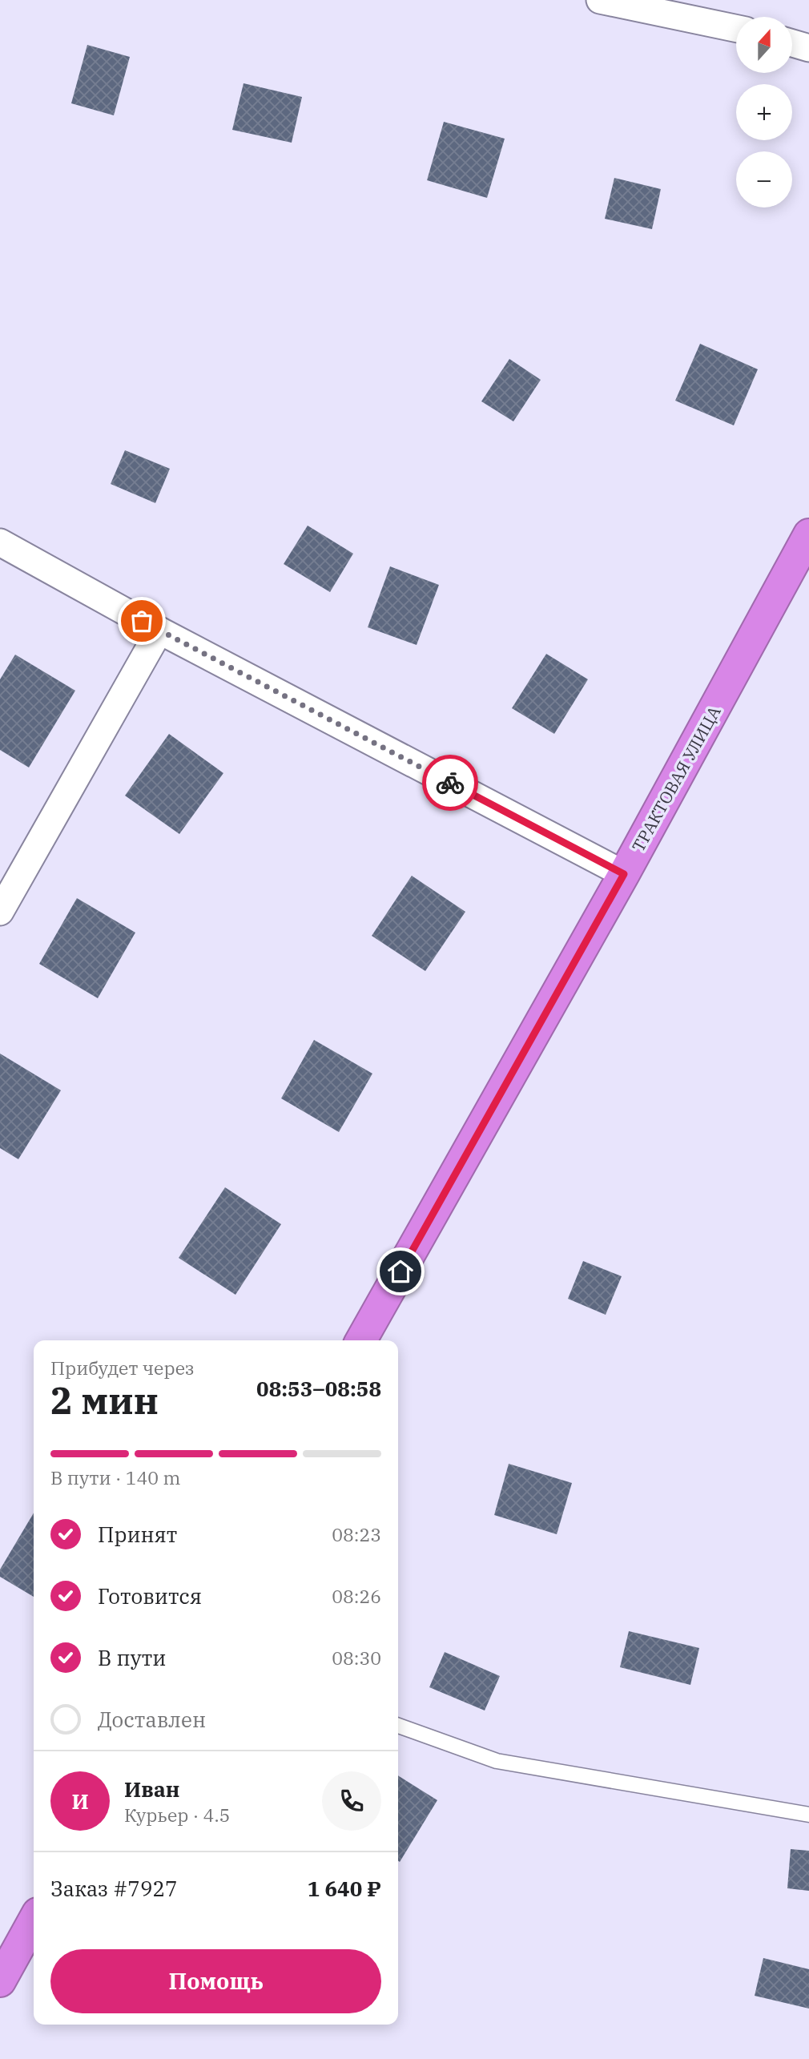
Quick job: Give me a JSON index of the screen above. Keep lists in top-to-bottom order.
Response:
{
  "streets": {
    "highway": ["ТРАКТОВАЯ УЛИЦА"]
  },
  "north": "top",
  "page": {
    "map_buttons": ["+", "−"],
    "heading": ["2 мин", "Прибудет через", "08:53–08:58"],
    "panel": [
      "Иван",
      "Курьер · 4.5",
      "Заказ #7927",
      "1 640 ₽"
    ],
    "bar": "В пути · 140 m",
    "list": [
      ["Принят", "08:23"],
      ["Готовится", "08:26"],
      ["В пути", "08:30"],
      "Доставлен"
    ],
    "round": "И",
    "buttons": "Помощь"
  }
}
